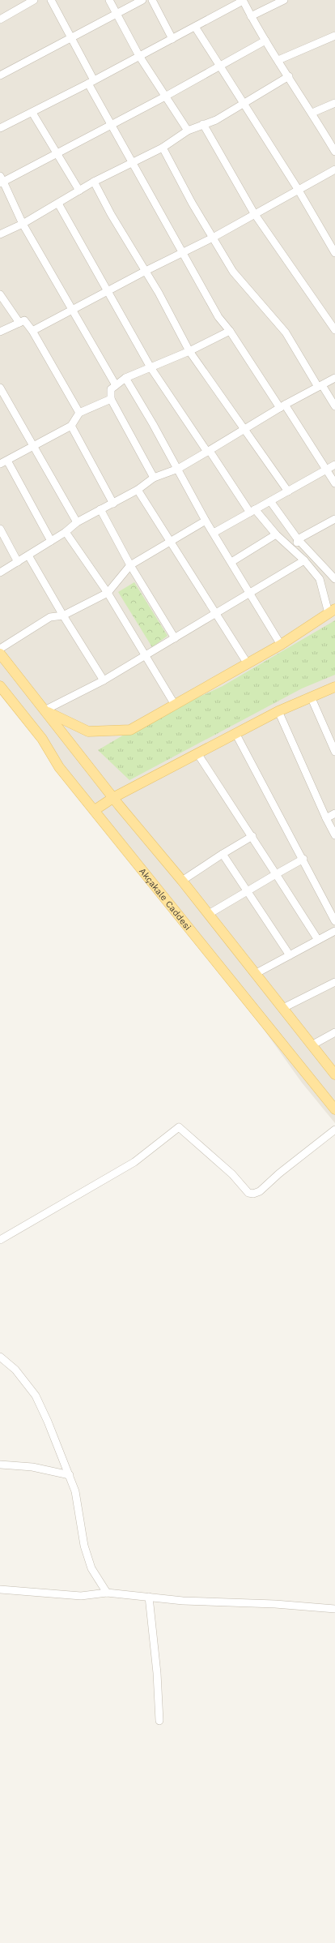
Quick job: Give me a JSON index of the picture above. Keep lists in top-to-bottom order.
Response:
{
  "streets": {
    "main road": ["Akçakale Caddesi"]
  }
}
